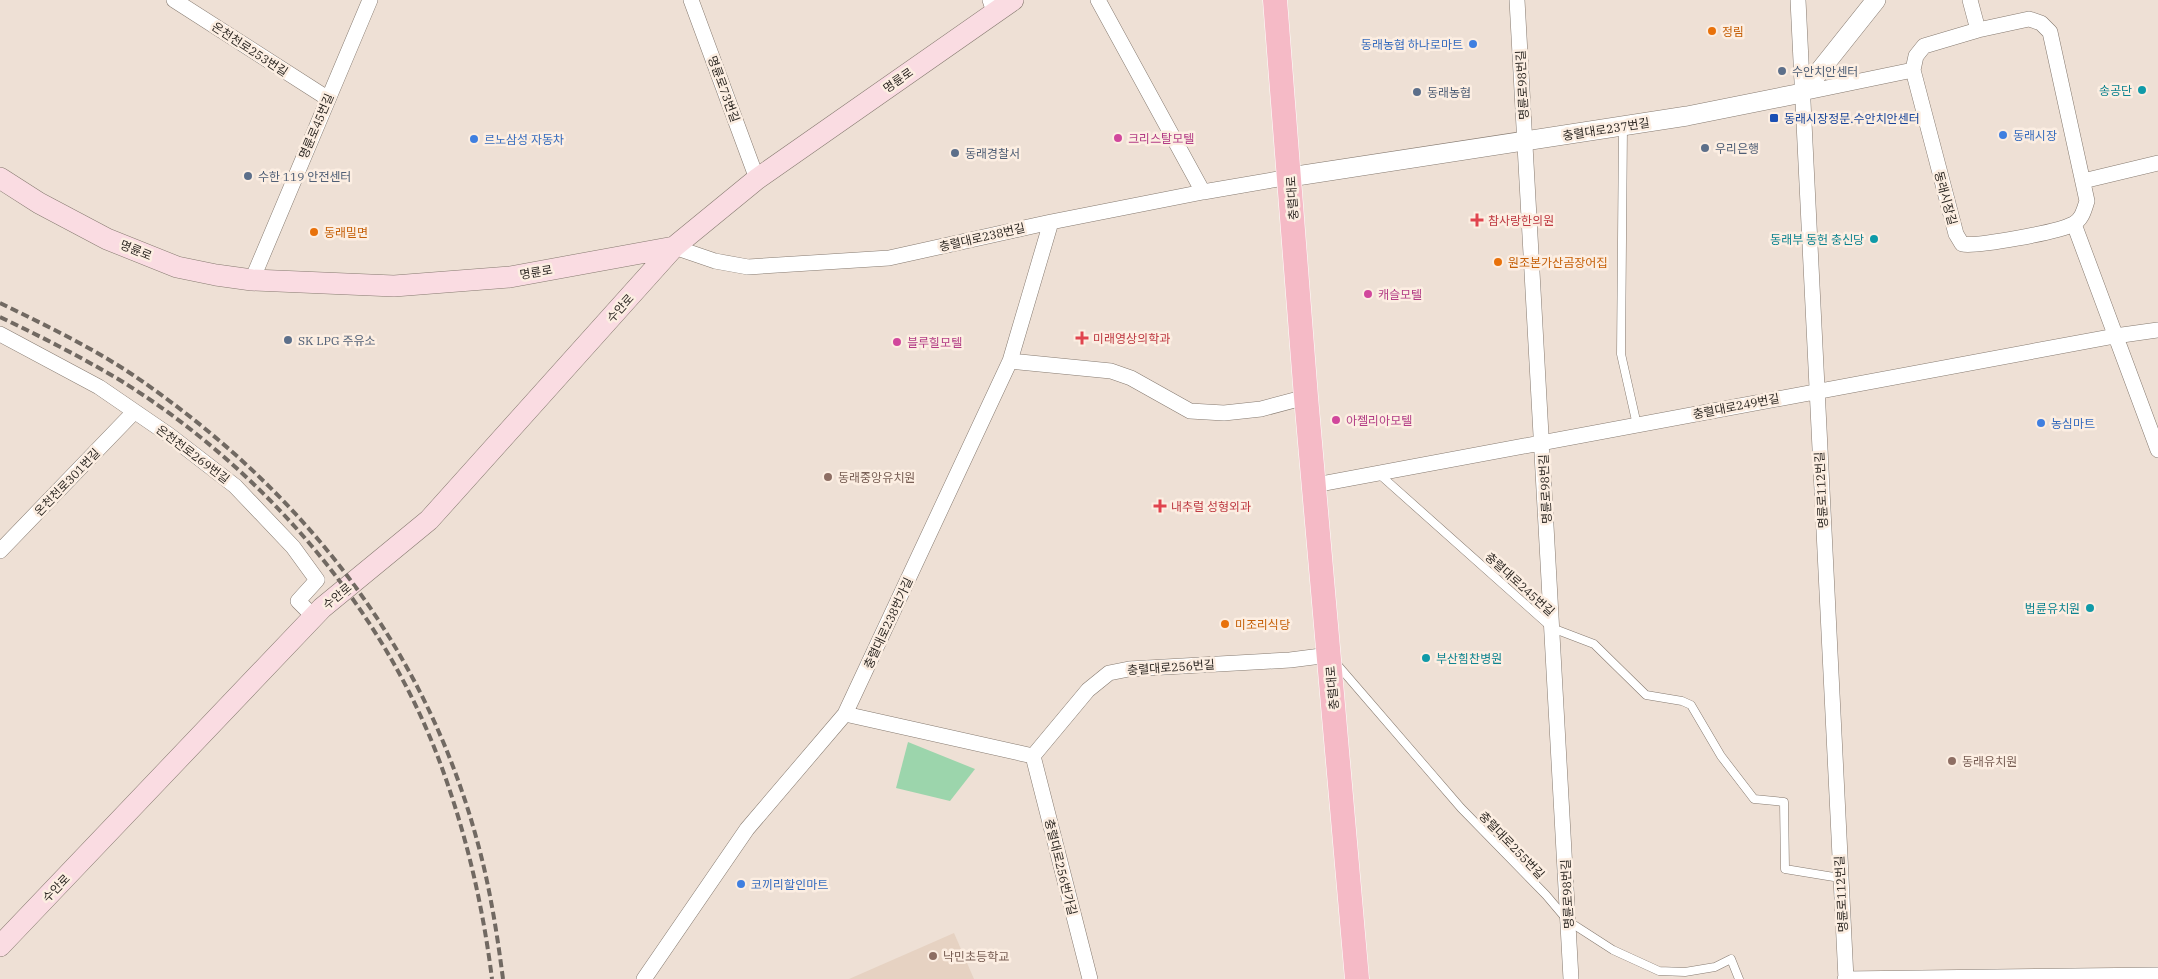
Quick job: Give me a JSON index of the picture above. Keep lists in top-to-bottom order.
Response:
{
  "streets": {
    "main road": ["명륜로", "충렬대로", "수안로"],
    "street": [
      "온천천로253번길",
      "명륜로98번길",
      "명륜로73번길",
      "명륜로45번길",
      "충렬대로237번길",
      "동래시장길",
      "충렬대로238번길",
      "충렬대로249번길",
      "온천천로269번길",
      "온천천로301번길",
      "명륜로112번길",
      "충렬대로238번가길",
      "충렬대로256번길",
      "충렬대로256번가길"
    ],
    "lane": ["충렬대로245번길", "충렬대로255번길"]
  },
  "crossings": [
    ["온천천로253번길", "명륜로45번길"],
    ["명륜로", "명륜로73번길"],
    ["명륜로", "명륜로45번길"],
    ["명륜로", "충렬대로238번길"],
    ["명륜로", "수안로"],
    ["명륜로98번길", "충렬대로237번길"],
    ["명륜로98번길", "충렬대로249번길"],
    ["명륜로98번길", "충렬대로245번길"],
    ["명륜로98번길", "충렬대로255번길"],
    ["충렬대로237번길", "충렬대로"],
    ["충렬대로237번길", "충렬대로238번길"],
    ["충렬대로237번길", "명륜로112번길"],
    ["충렬대로", "충렬대로238번길"],
    ["충렬대로", "충렬대로249번길"],
    ["충렬대로", "충렬대로256번길"],
    ["충렬대로", "충렬대로255번길"],
    ["충렬대로238번길", "수안로"],
    ["충렬대로238번길", "충렬대로238번가길"],
    ["수안로", "온천천로269번길"],
    ["충렬대로249번길", "명륜로112번길"],
    ["충렬대로249번길", "충렬대로245번길"],
    ["온천천로269번길", "온천천로301번길"],
    ["명륜로112번길", "충렬대로245번길"],
    ["충렬대로256번길", "충렬대로255번길"],
    ["충렬대로256번길", "충렬대로256번가길"]
  ],
  "places": {
    "other": [
      "정림",
      "동래농협 하나로마트",
      "수안치안센터",
      "송공단",
      "동래농협",
      "동래시장",
      "크리스탈모텔",
      "르노삼성 자동차",
      "우리은행",
      "동래경찰서",
      "수한 119 안전센터",
      "동래밀면",
      "동래부 동헌 충신당",
      "원조본가산곰장어집",
      "캐슬모텔",
      "SK LPG 주유소",
      "블루힐모텔",
      "아젤리아모텔",
      "농심마트",
      "동래중앙유치원",
      "법륜유치원",
      "미조리식당",
      "부산힘찬병원",
      "동래유치원",
      "코끼리할인마트",
      "낙민초등학교"
    ],
    "transit": ["동래시장정문.수안치안센터"],
    "health": ["참사랑한의원", "미래영상의학과", "내추럴 성형외과"]
  }
}
